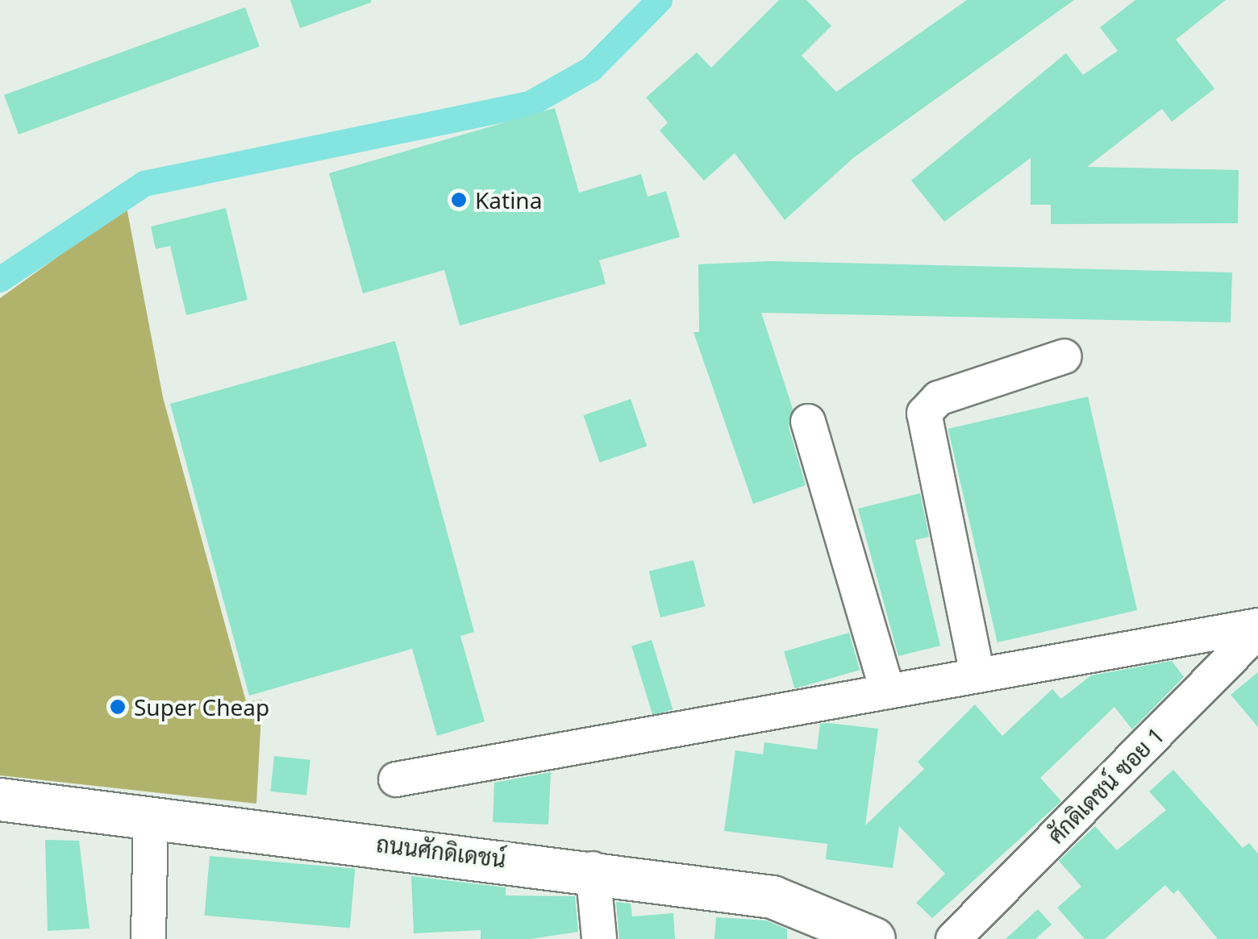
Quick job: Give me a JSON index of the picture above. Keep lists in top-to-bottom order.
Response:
{
  "streets": {
    "main road": ["ถนนศักดิเดชน์"],
    "street": ["ศักดิเดชน์ ซอย 1"]
  },
  "places": ["Katina", "Super Cheap"]
}
